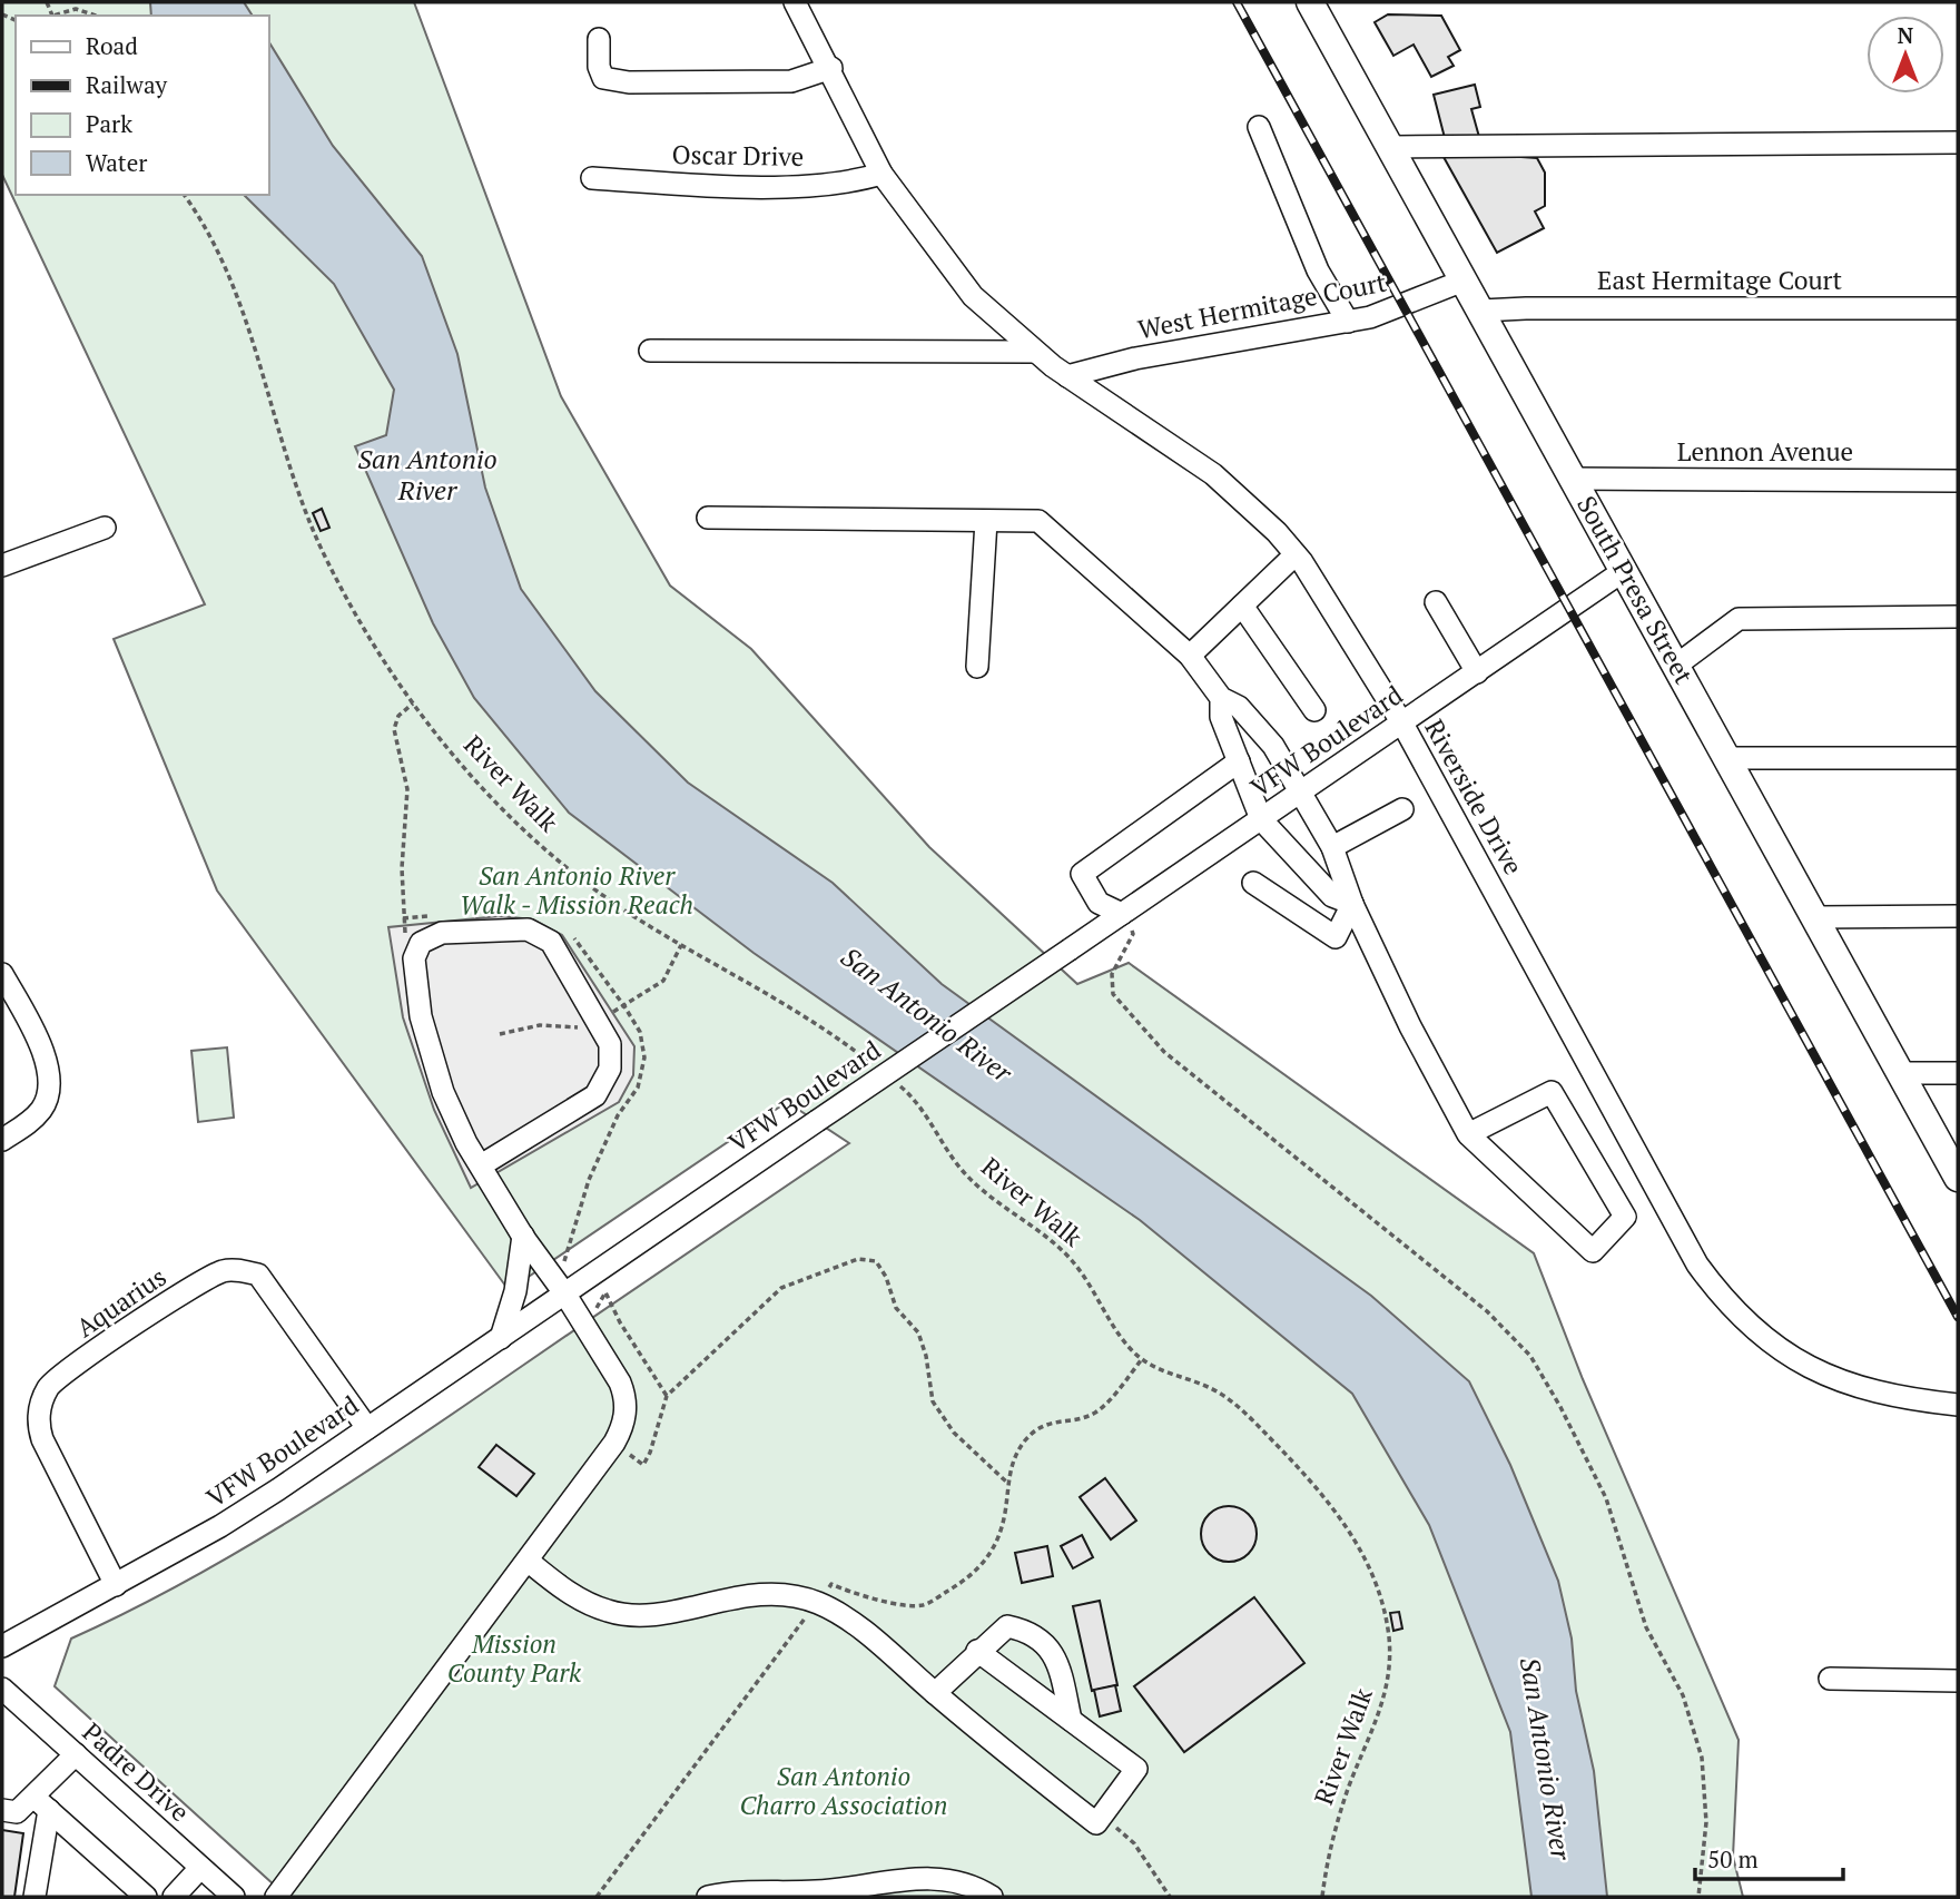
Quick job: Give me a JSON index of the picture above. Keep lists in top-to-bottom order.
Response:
{
  "streets": {
    "main road": ["South Presa Street"],
    "street": [
      "Oscar Drive",
      "East Hermitage Court",
      "West Hermitage Court",
      "Lennon Avenue",
      "VFW Boulevard",
      "Riverside Drive",
      "Aquarius",
      "Padre Drive"
    ],
    "path": ["River Walk"]
  },
  "crossings": [
    ["Oscar Drive", "Riverside Drive"],
    ["East Hermitage Court", "South Presa Street"],
    ["West Hermitage Court", "South Presa Street"],
    ["West Hermitage Court", "Riverside Drive"],
    ["Lennon Avenue", "South Presa Street"],
    ["South Presa Street", "VFW Boulevard"],
    ["VFW Boulevard", "Riverside Drive"],
    ["VFW Boulevard", "Aquarius"]
  ],
  "water": ["San Antonio River"],
  "parks": ["San Antonio River Walk - Mission Reach", "Mission County Park", "San Antonio Charro Association"],
  "legend": [
    "Road",
    "Railway",
    "Park",
    "Water"
  ],
  "scale_bar": "50 m",
  "north": "top"
}
